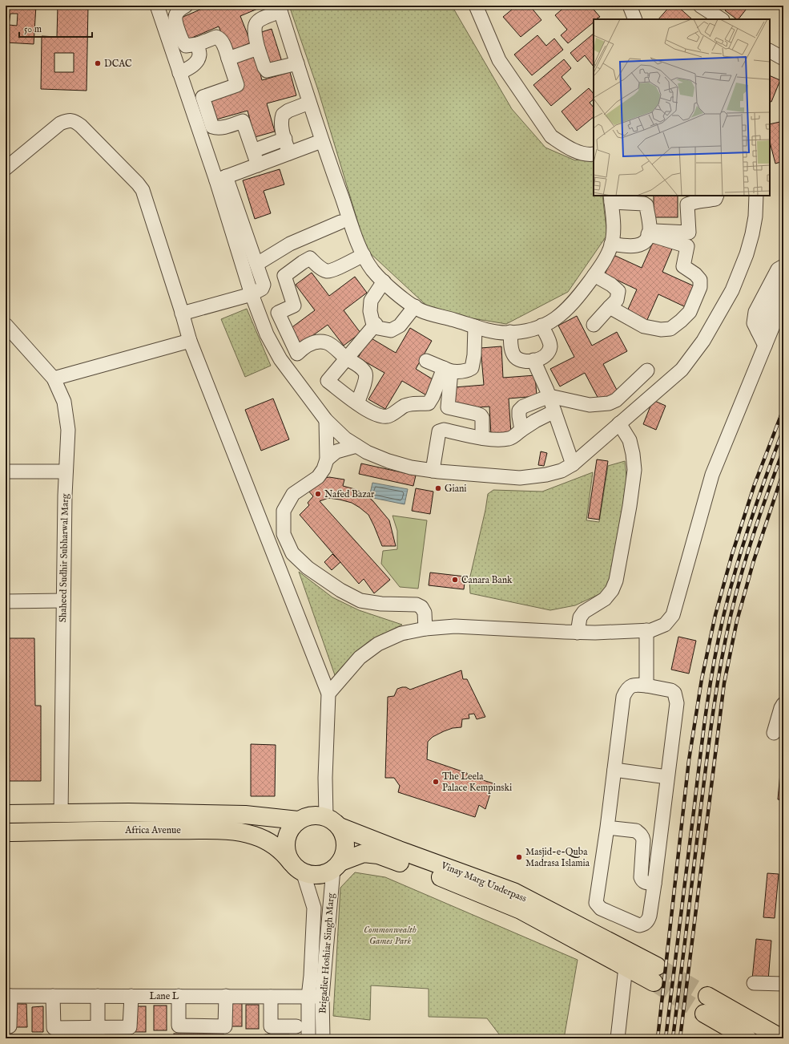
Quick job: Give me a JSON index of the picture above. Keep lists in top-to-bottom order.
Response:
{
  "streets": {
    "main road": ["Africa Avenue", "Vinay Marg Underpass"],
    "street": ["Shaheed Sudhir Subharwal Marg", "Brigadier Hoshiar Singh Marg", "Lane L"]
  },
  "crossings": [
    ["Shaheed Sudhir Subharwal Marg", "Africa Avenue"],
    ["Africa Avenue", "Vinay Marg Underpass"],
    ["Africa Avenue", "Brigadier Hoshiar Singh Marg"],
    ["Vinay Marg Underpass", "Brigadier Hoshiar Singh Marg"],
    ["Brigadier Hoshiar Singh Marg", "Lane L"]
  ],
  "parks": ["Commonwealth Games Park"],
  "places": [
    "DCAC",
    "Giani",
    "Nafed Bazar",
    "Canara Bank",
    "The Leela Palace Kempinski",
    "Masjid-e-Quba Madrasa Islamia"
  ],
  "scale_bar": "50 m"
}
